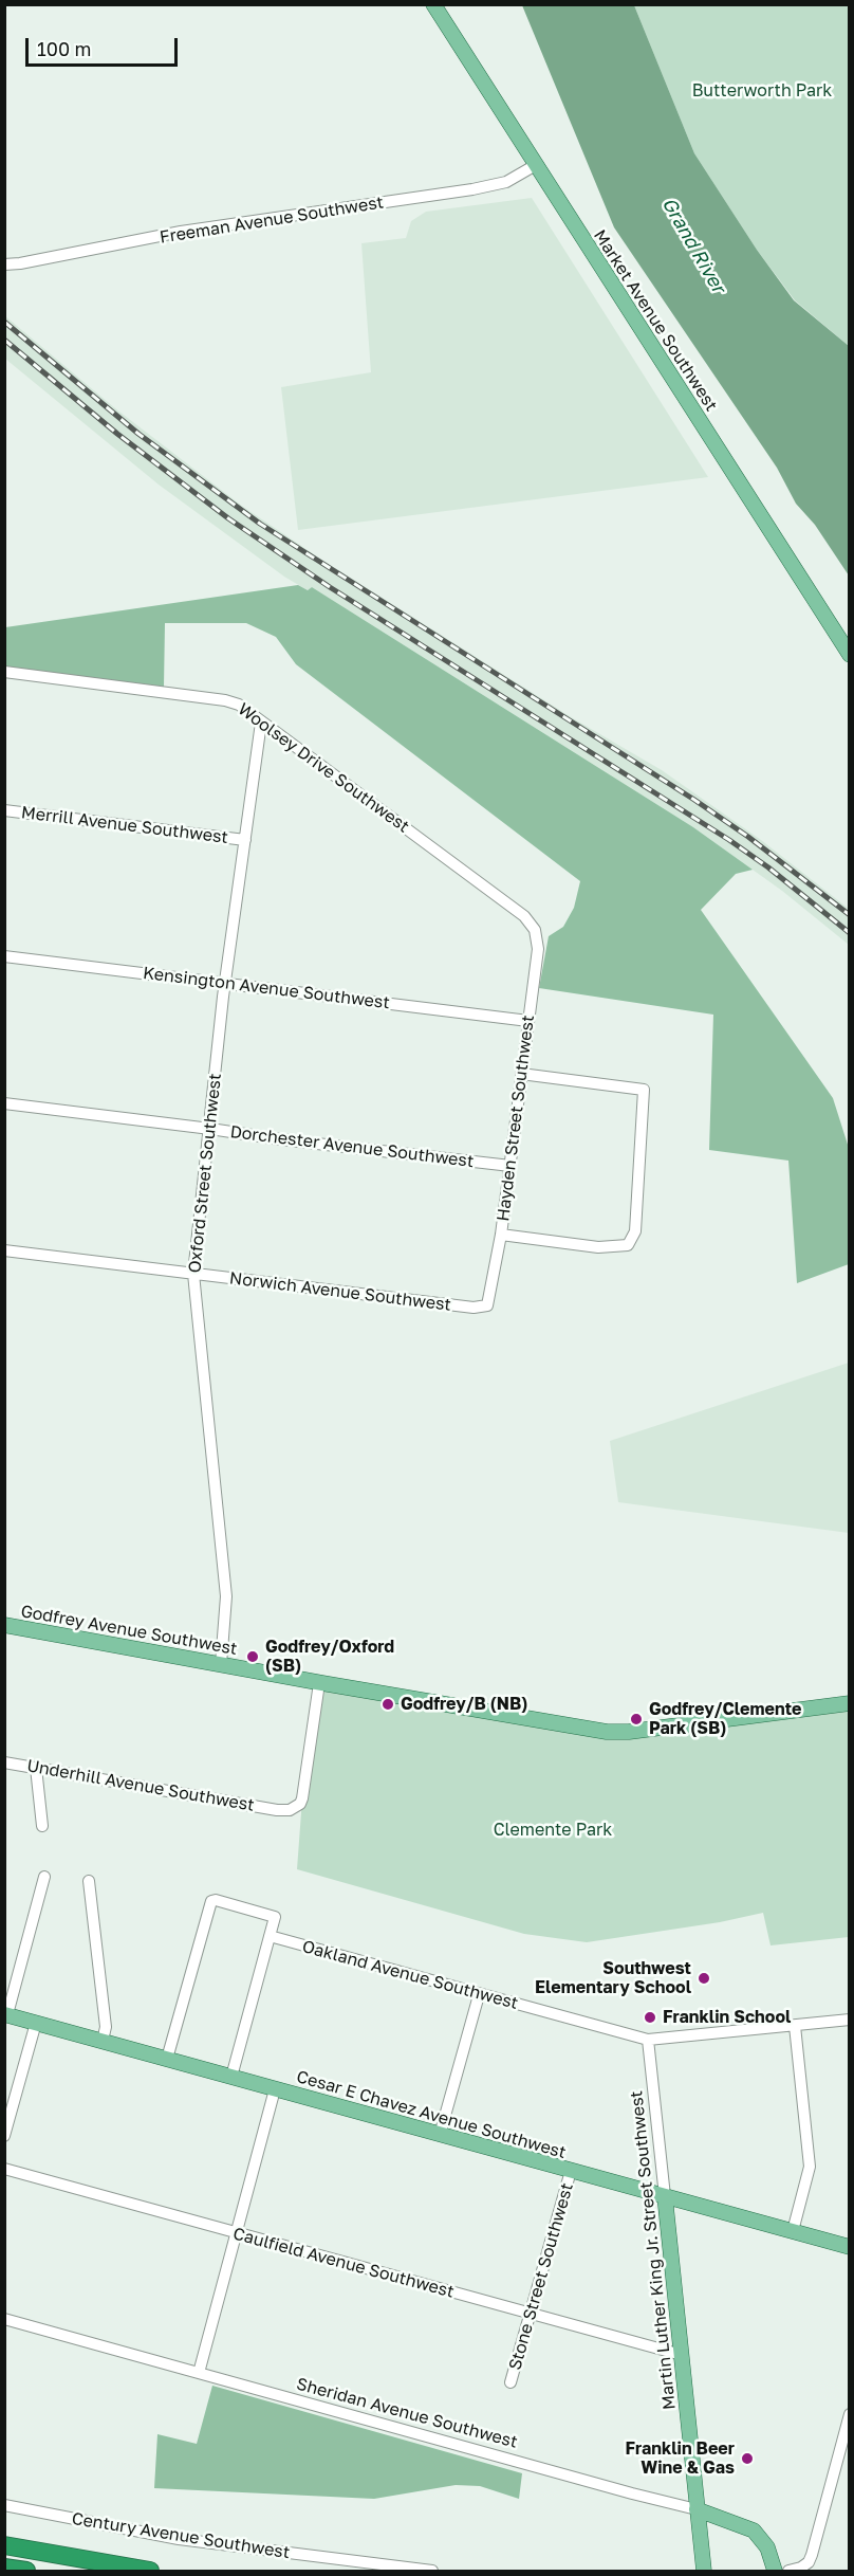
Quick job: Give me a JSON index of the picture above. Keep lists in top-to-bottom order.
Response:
{
  "streets": {
    "main road": [
      "Market Avenue Southwest",
      "Godfrey Avenue Southwest",
      "Cesar E Chavez Avenue Southwest",
      "Martin Luther King Jr. Street Southwest",
      "Sheridan Avenue Southwest"
    ],
    "street": [
      "Freeman Avenue Southwest",
      "Woolsey Drive Southwest",
      "Merrill Avenue Southwest",
      "Kensington Avenue Southwest",
      "Hayden Street Southwest",
      "Dorchester Avenue Southwest",
      "Oxford Street Southwest",
      "Norwich Avenue Southwest",
      "Underhill Avenue Southwest",
      "Oakland Avenue Southwest",
      "Caulfield Avenue Southwest",
      "Stone Street Southwest",
      "Century Avenue Southwest"
    ]
  },
  "crossings": [
    ["Freeman Avenue Southwest", "Market Avenue Southwest"],
    ["Woolsey Drive Southwest", "Hayden Street Southwest"],
    ["Woolsey Drive Southwest", "Oxford Street Southwest"],
    ["Merrill Avenue Southwest", "Oxford Street Southwest"],
    ["Kensington Avenue Southwest", "Hayden Street Southwest"],
    ["Kensington Avenue Southwest", "Oxford Street Southwest"],
    ["Hayden Street Southwest", "Dorchester Avenue Southwest"],
    ["Hayden Street Southwest", "Norwich Avenue Southwest"],
    ["Dorchester Avenue Southwest", "Oxford Street Southwest"],
    ["Oxford Street Southwest", "Norwich Avenue Southwest"],
    ["Oxford Street Southwest", "Godfrey Avenue Southwest"],
    ["Godfrey Avenue Southwest", "Underhill Avenue Southwest"],
    ["Oakland Avenue Southwest", "Martin Luther King Jr. Street Southwest"],
    ["Cesar E Chavez Avenue Southwest", "Martin Luther King Jr. Street Southwest"],
    ["Cesar E Chavez Avenue Southwest", "Stone Street Southwest"],
    ["Martin Luther King Jr. Street Southwest", "Caulfield Avenue Southwest"],
    ["Martin Luther King Jr. Street Southwest", "Sheridan Avenue Southwest"],
    ["Caulfield Avenue Southwest", "Stone Street Southwest"]
  ],
  "water": ["Grand River"],
  "parks": ["Butterworth Park", "Clemente Park"],
  "places": [
    "Godfrey/Oxford (SB)",
    "Godfrey/B (NB)",
    "Godfrey/Clemente Park (SB)",
    "Southwest Elementary School",
    "Franklin School",
    "Franklin Beer Wine & Gas"
  ],
  "scale_bar": "100 m"
}
